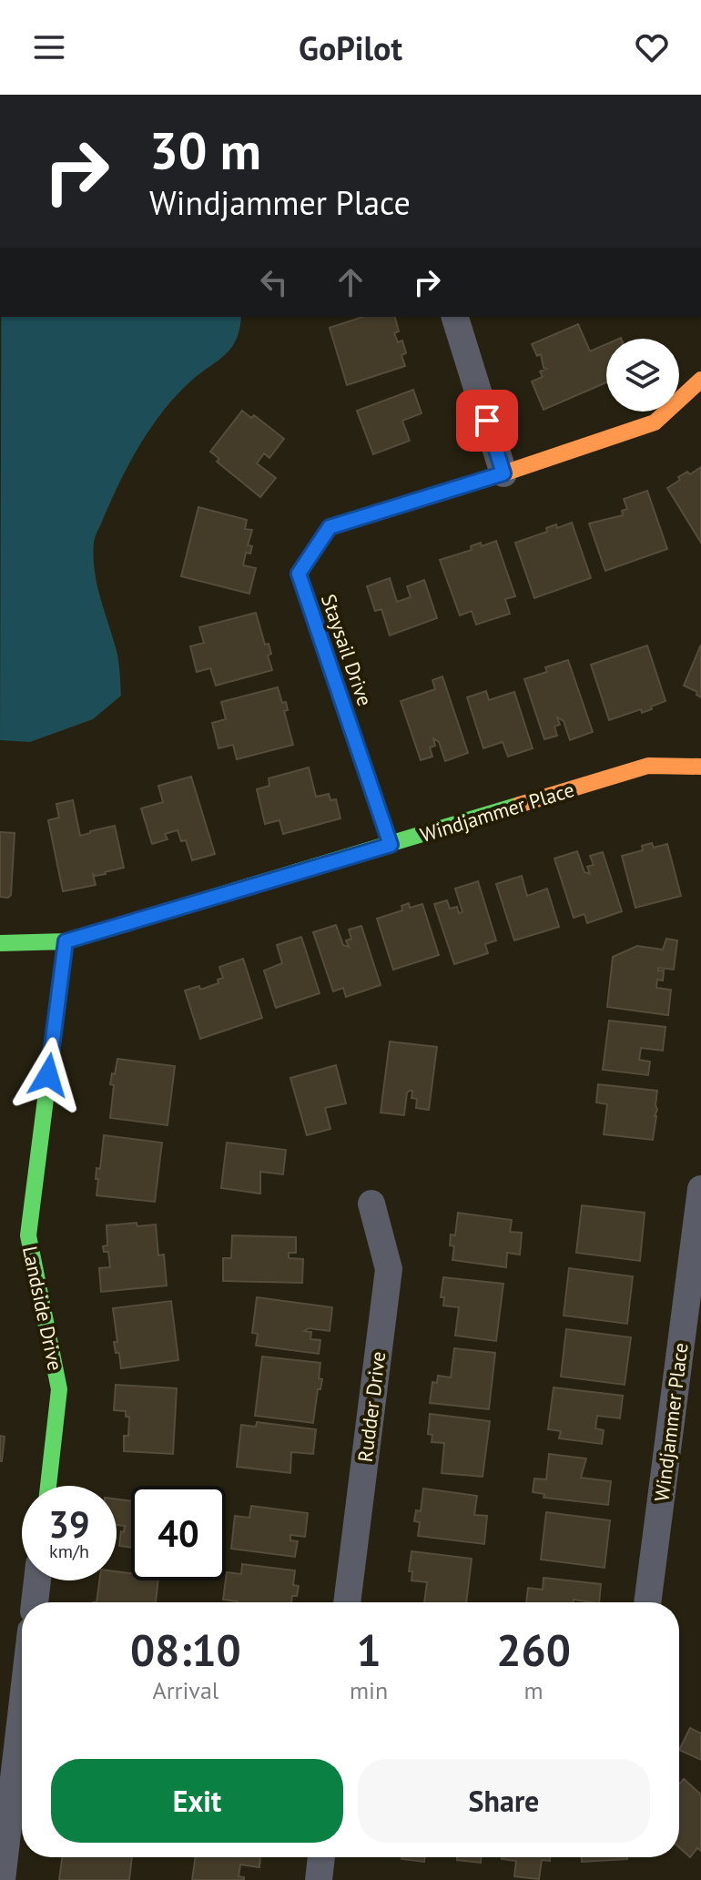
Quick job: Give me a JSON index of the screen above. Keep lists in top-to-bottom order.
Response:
{
  "streets": {
    "street": [
      "Staysail Drive",
      "Windjammer Place",
      "Landside Drive",
      "Rudder Drive"
    ]
  },
  "crossings": [
    ["Staysail Drive", "Windjammer Place"],
    ["Windjammer Place", "Landside Drive"]
  ],
  "page": {
    "header": "GoPilot",
    "turn": ["30 m", "Windjammer Place"],
    "speed": "39 km/h",
    "limit": "40",
    "eta": [
      "08:10",
      "Arrival",
      "1",
      "min",
      "260",
      "m"
    ],
    "buttons": ["Exit", "Share"]
  }
}
